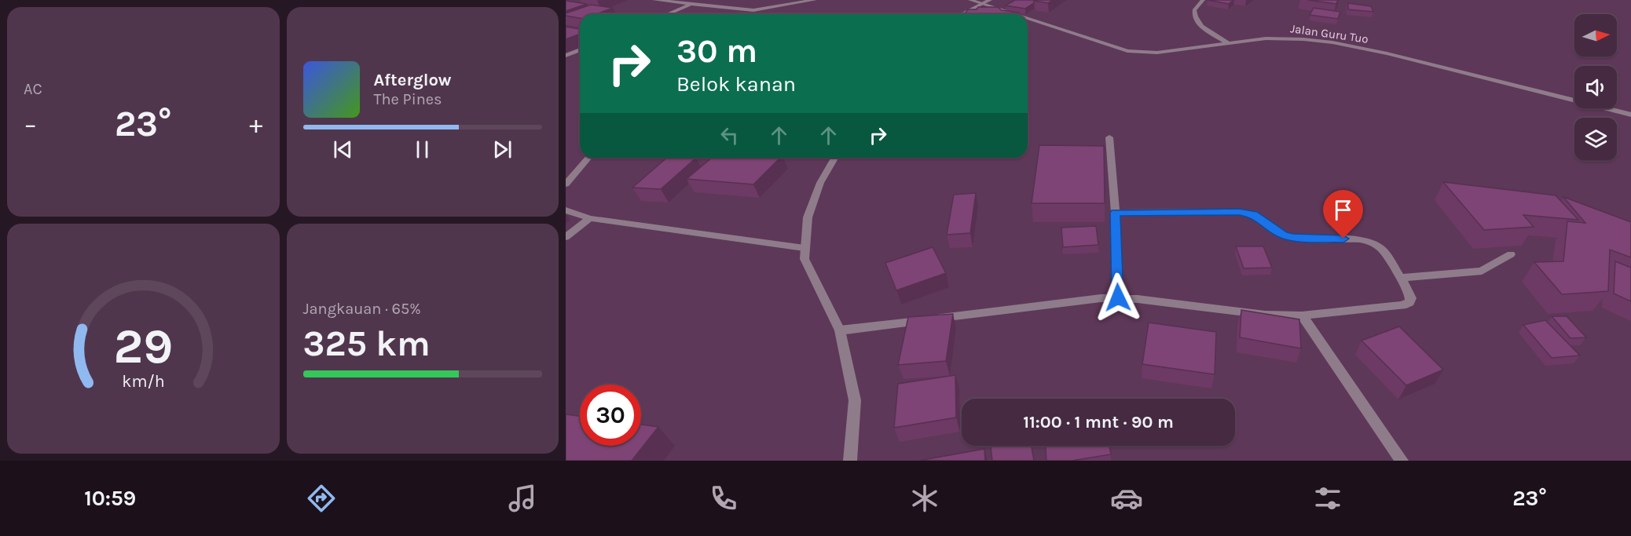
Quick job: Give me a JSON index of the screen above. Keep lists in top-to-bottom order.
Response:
{
  "streets": {
    "street": ["Jalan Guru Tuo"]
  },
  "north": "right",
  "page": {
    "tile": [
      "AC",
      ["Jangkauan · 65%", "325 km"]
    ],
    "turn": ["30 m", "Belok kanan"],
    "song": ["Afterglow", "The Pines"],
    "heat": ["−", "23°", "+"],
    "limit": "30",
    "trip": "11:00 · 1 mnt · 90 m",
    "tabs": ["10:59", "23°"],
    "gauge": ["29", "km/h"]
  }
}
